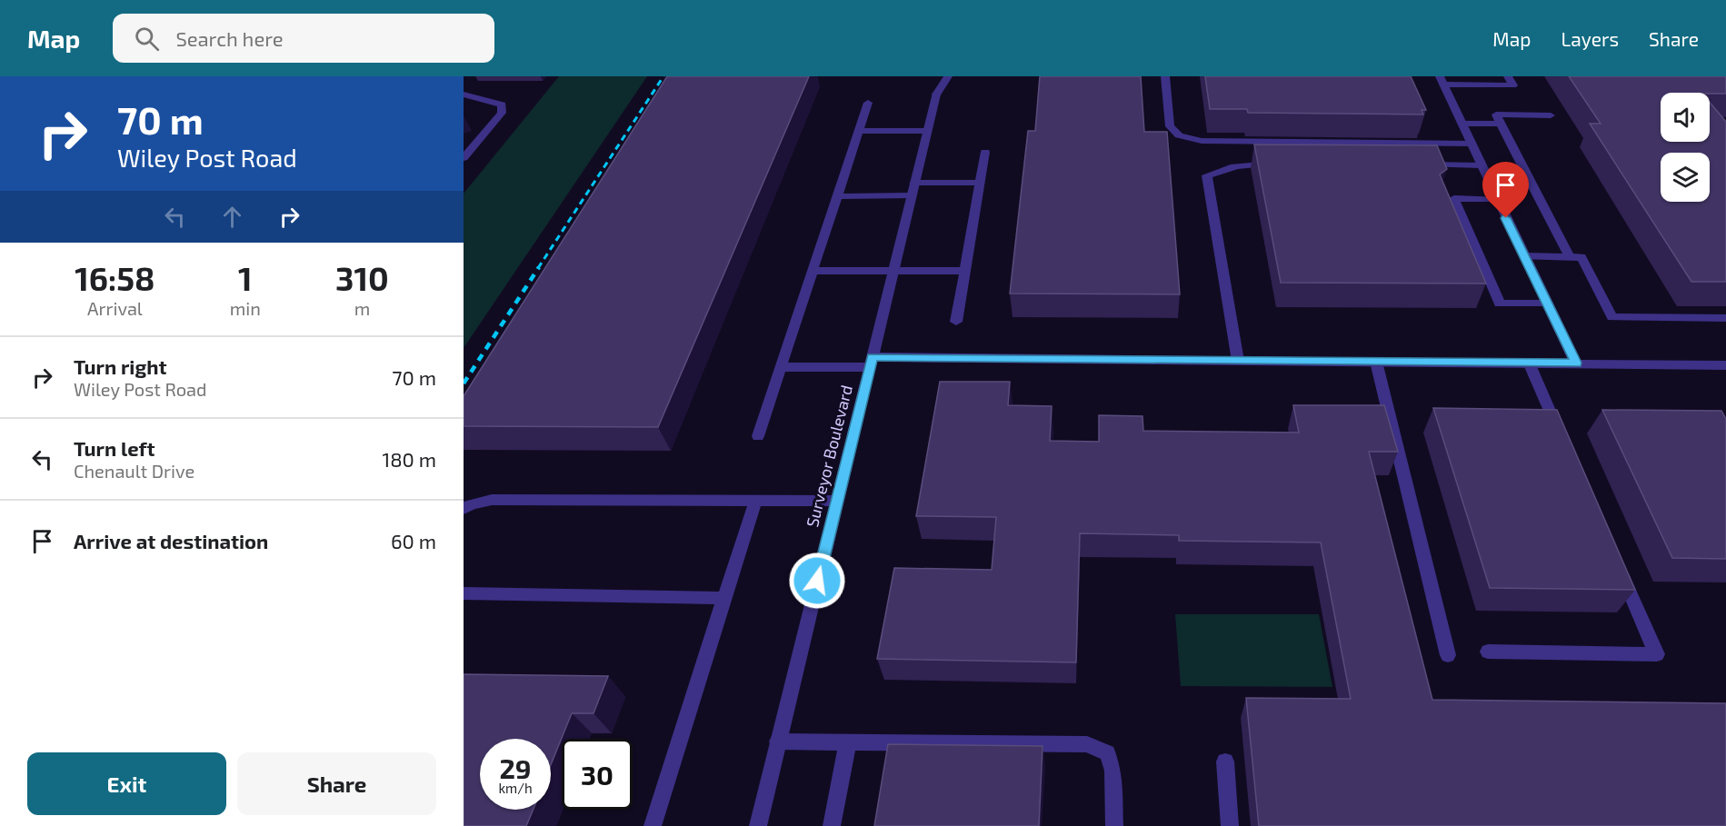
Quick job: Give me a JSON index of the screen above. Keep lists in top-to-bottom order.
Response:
{
  "streets": {
    "street": ["Surveyor Boulevard"]
  },
  "page": {
    "header": "Map",
    "search": "Search here",
    "nav": ["Map", "Layers", "Share"],
    "turn": ["70 m", "Wiley Post Road"],
    "eta": [
      "16:58",
      "Arrival",
      "1",
      "min",
      "310",
      "m"
    ],
    "list": [
      {
        "name": "Turn right",
        "note": "Wiley Post Road",
        "value": "70 m"
      },
      {
        "name": "Turn left",
        "note": "Chenault Drive",
        "value": "180 m"
      },
      {
        "name": "Arrive at destination",
        "value": "60 m"
      }
    ],
    "speed": "29 km/h",
    "limit": "30",
    "buttons": ["Exit", "Share"]
  }
}
